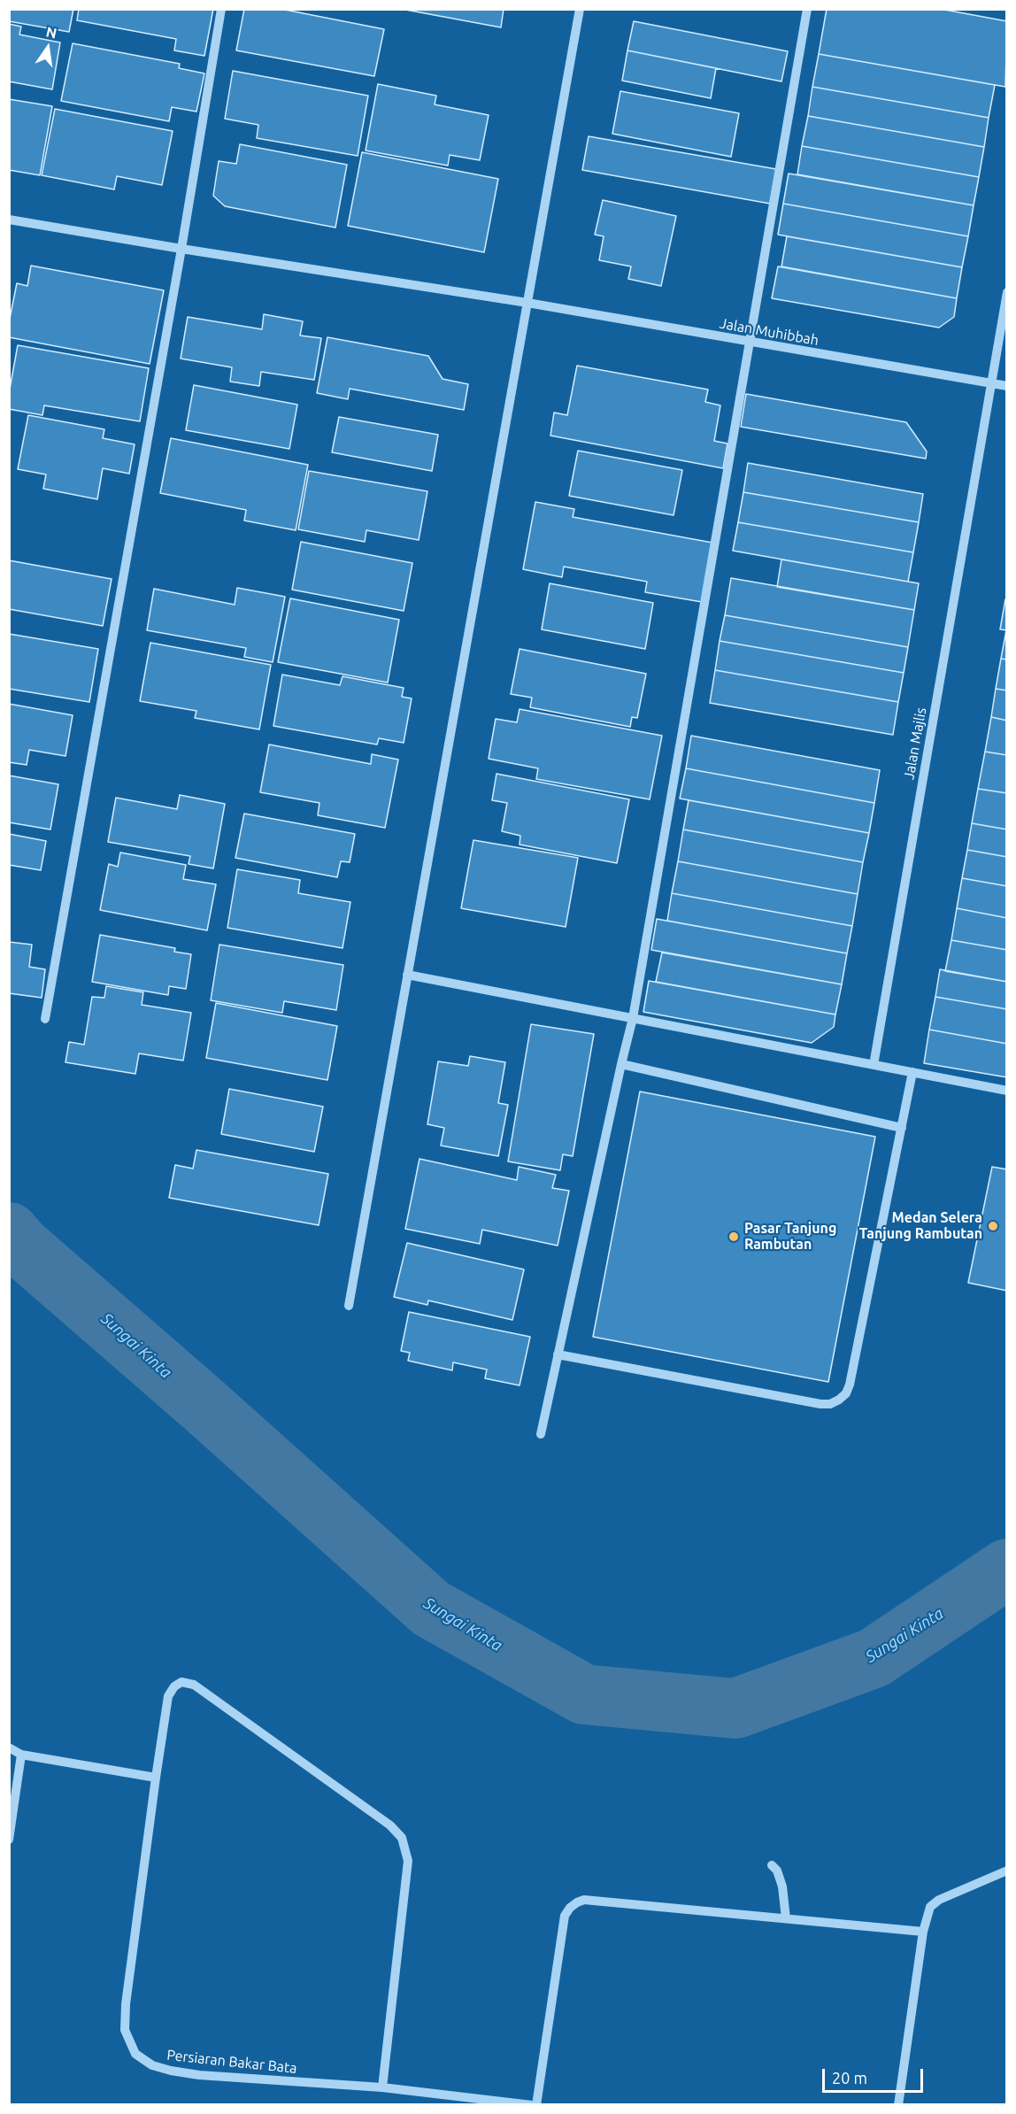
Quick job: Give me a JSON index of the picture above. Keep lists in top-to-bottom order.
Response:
{
  "streets": {
    "street": ["Jalan Muhibbah", "Jalan Majlis", "Persiaran Bakar Bata"]
  },
  "crossings": [
    ["Jalan Muhibbah", "Jalan Majlis"]
  ],
  "water": ["Sungai Kinta"],
  "places": ["Medan Selera Tanjung Rambutan", "Pasar Tanjung Rambutan"],
  "scale_bar": "20 m",
  "north": "top"
}
